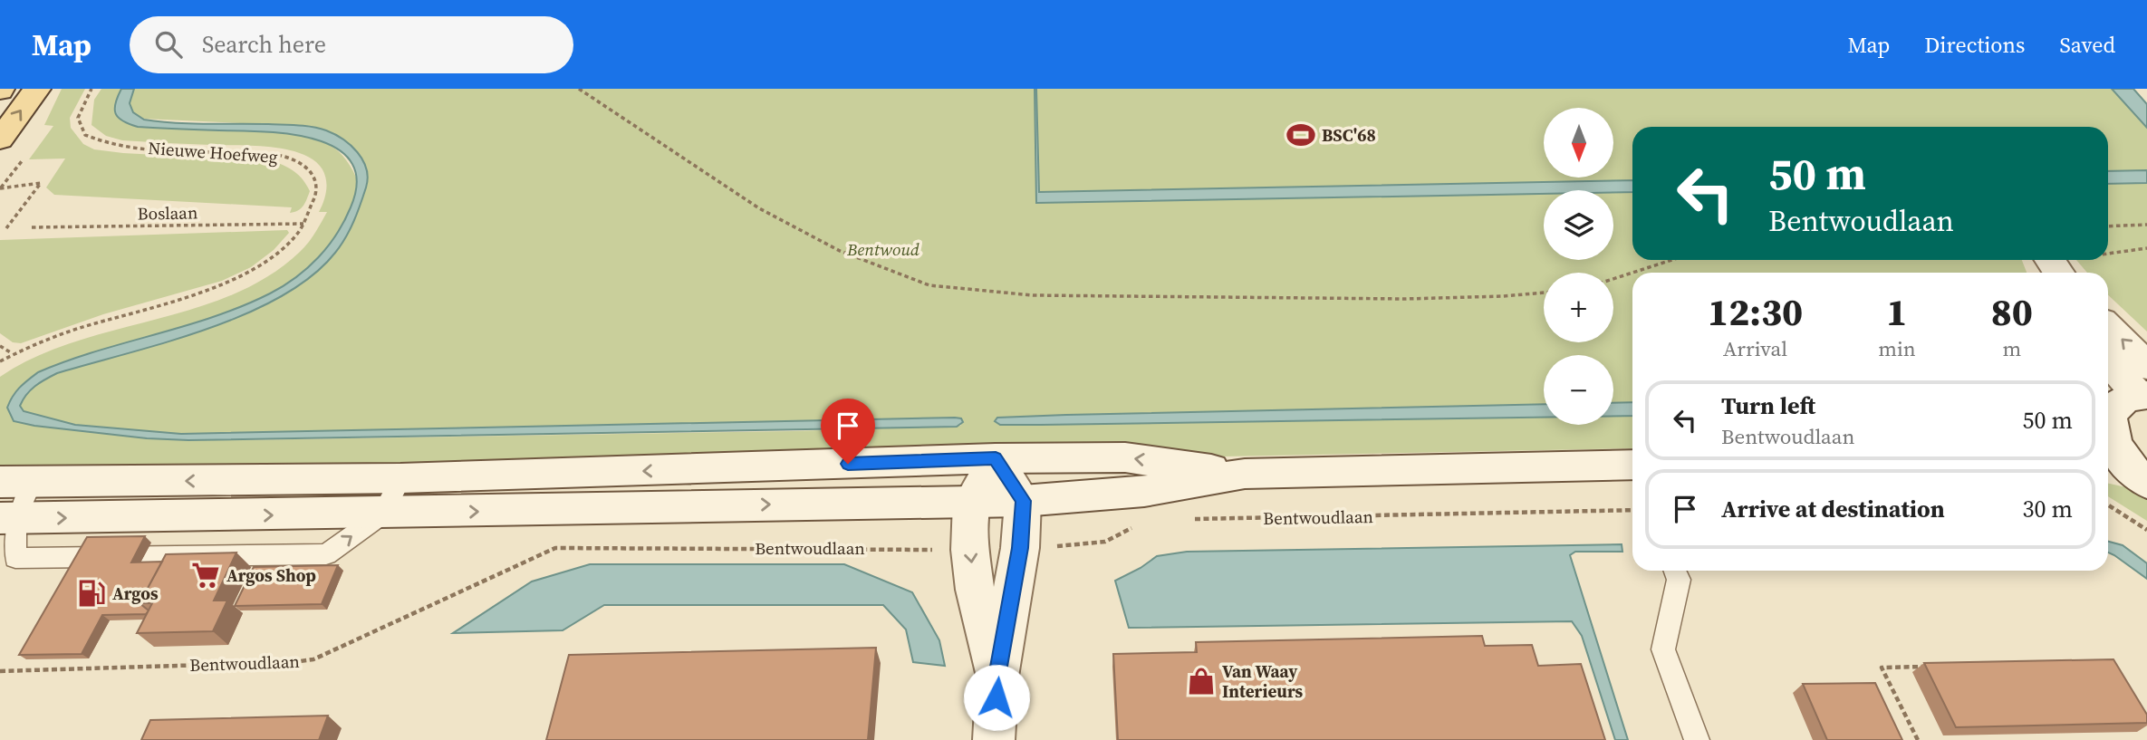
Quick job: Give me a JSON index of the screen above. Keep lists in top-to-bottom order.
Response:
{
  "streets": {
    "path": ["Nieuwe Hoefweg", "Boslaan", "Bentwoudlaan"]
  },
  "crossings": [
    ["Nieuwe Hoefweg", "Boslaan"]
  ],
  "parks": ["Bentwoud"],
  "places": {
    "sports": ["BSC'68"],
    "supermarket": ["Argos Shop"],
    "fuel station": ["Argos"],
    "shop": ["Van Waay Interieurs"]
  },
  "north": "bottom",
  "page": {
    "header": "Map",
    "search": "Search here",
    "nav": ["Map", "Directions", "Saved"],
    "map_buttons": ["+", "−"],
    "turn": ["50 m", "Bentwoudlaan"],
    "eta": [
      "12:30",
      "Arrival",
      "1",
      "min",
      "80",
      "m"
    ],
    "list": [
      {
        "name": "Turn left",
        "note": "Bentwoudlaan",
        "value": "50 m"
      },
      {
        "name": "Arrive at destination",
        "value": "30 m"
      }
    ]
  }
}
